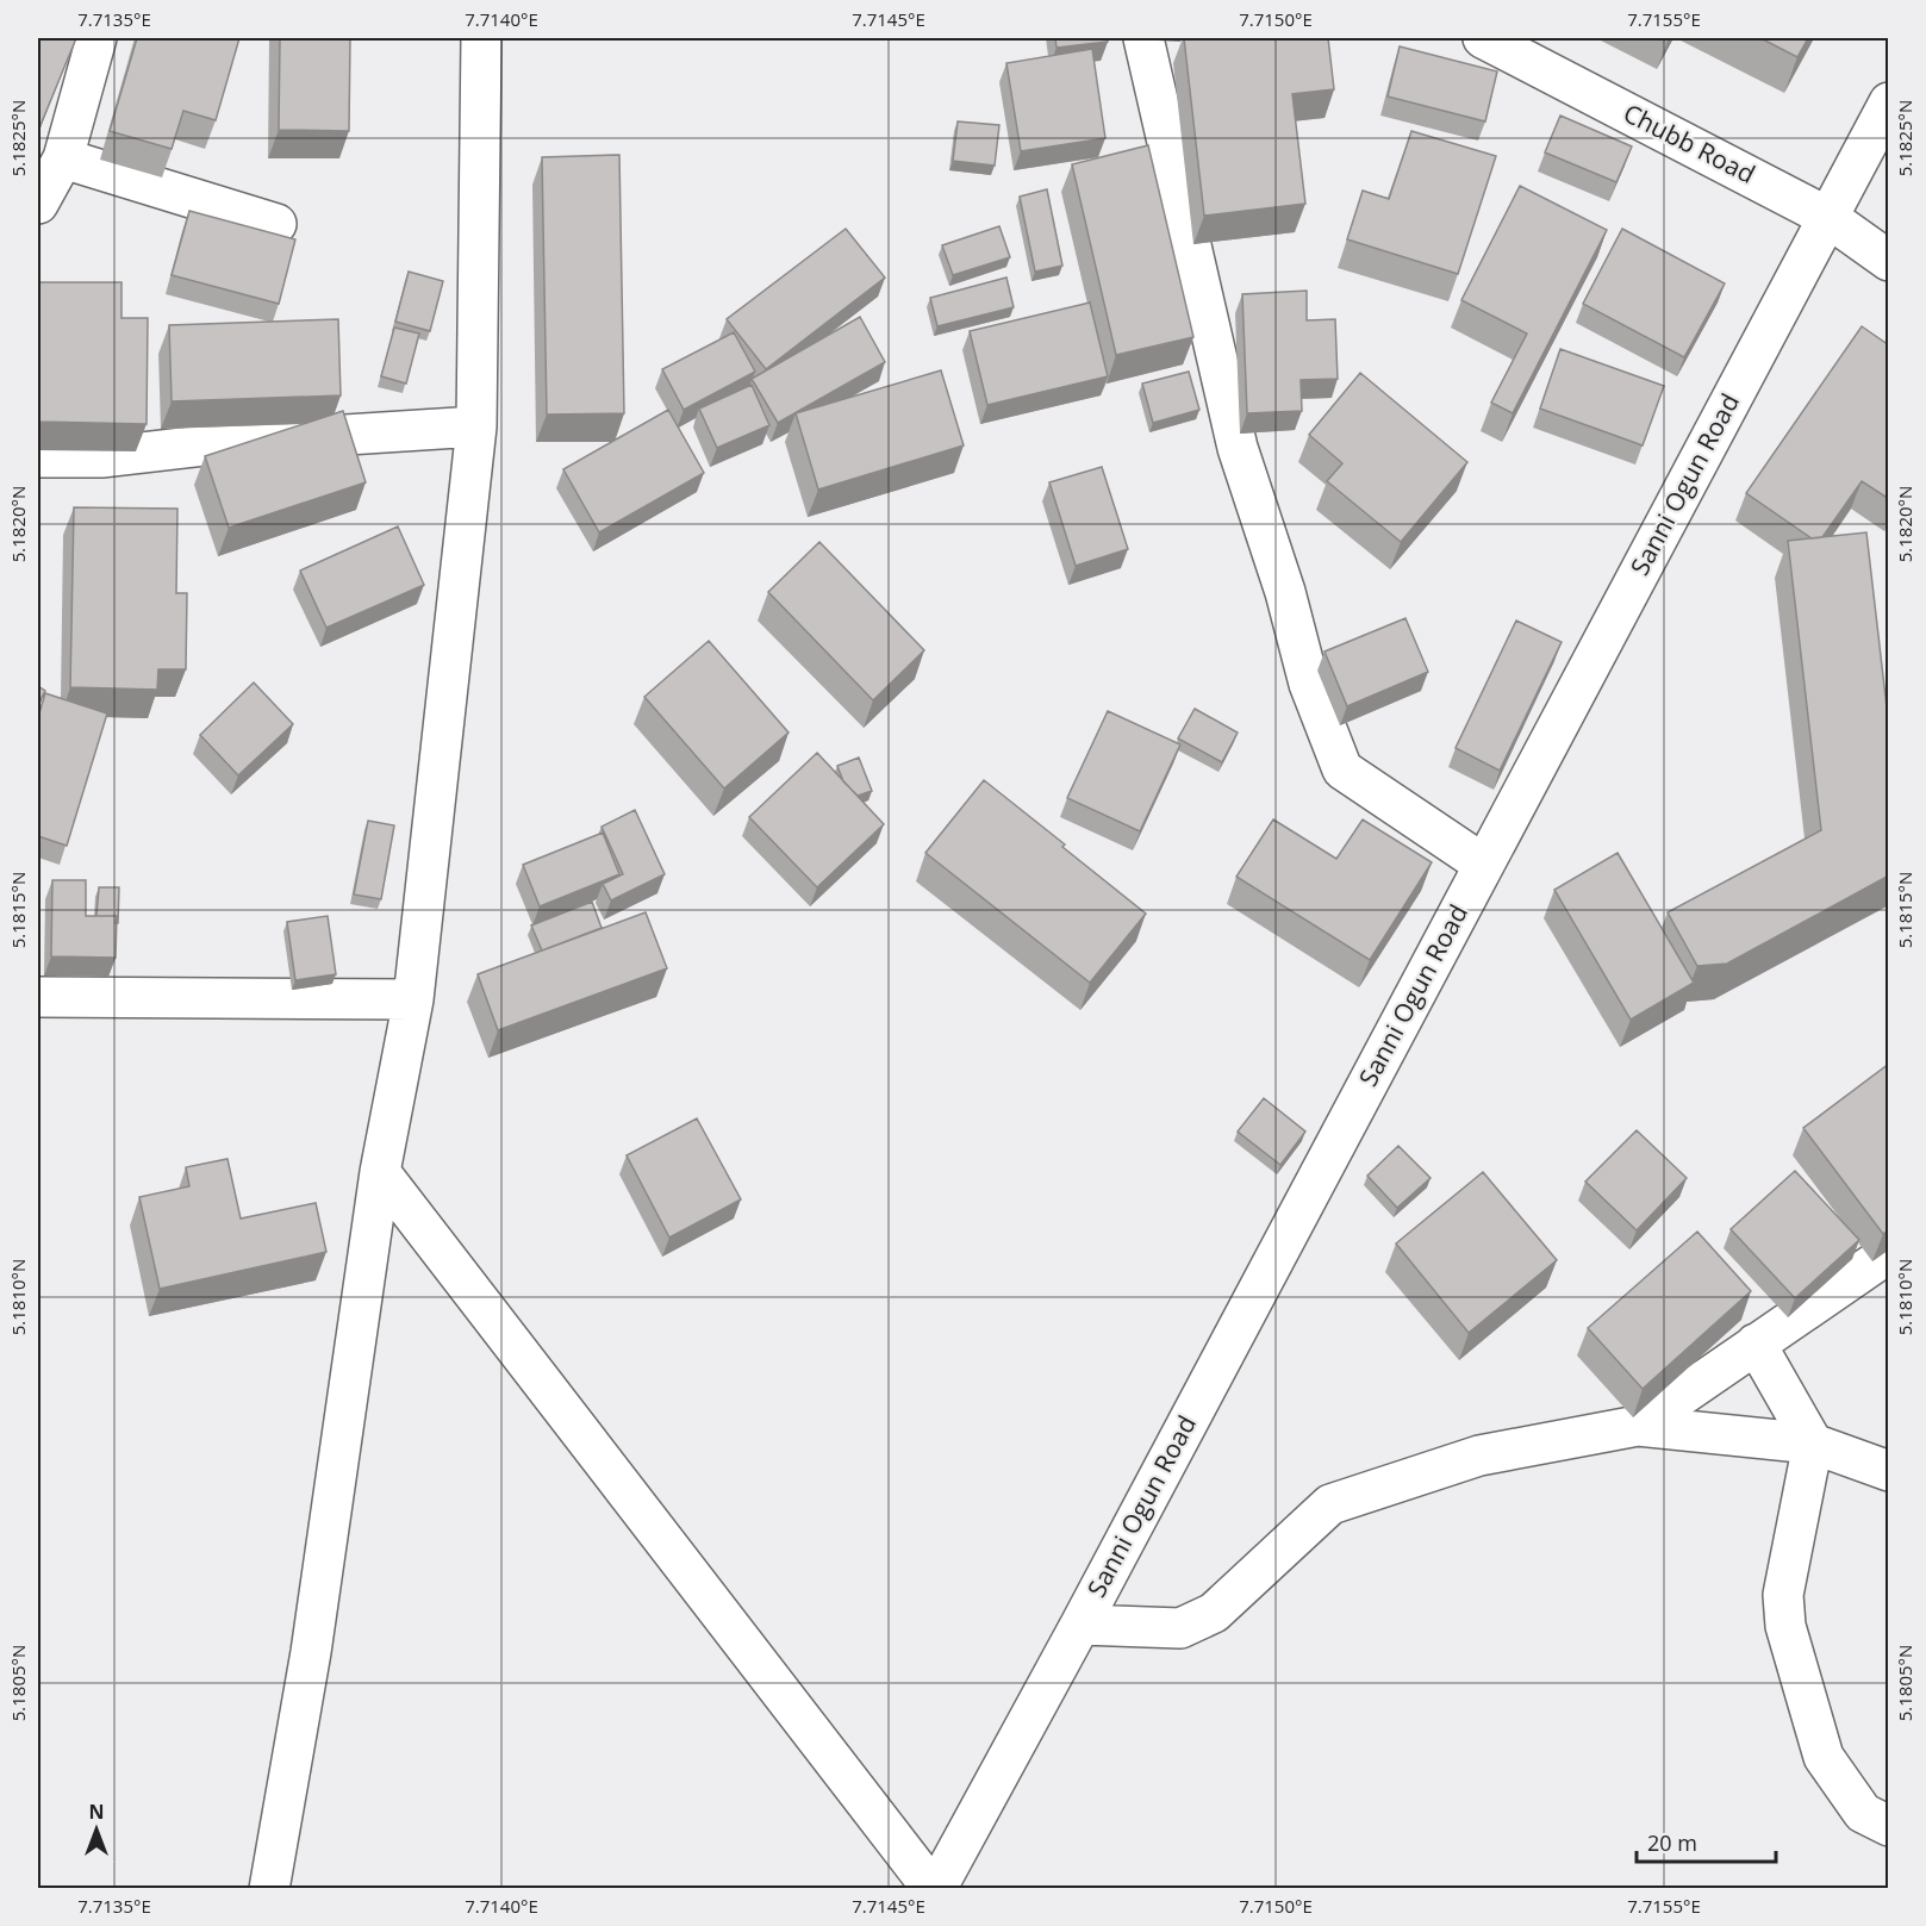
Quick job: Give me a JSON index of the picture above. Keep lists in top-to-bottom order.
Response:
{
  "streets": {
    "street": ["Chubb Road", "Sanni Ogun Road"]
  },
  "crossings": [
    ["Chubb Road", "Sanni Ogun Road"]
  ],
  "scale_bar": "20 m",
  "north": "top",
  "coordinates": [
    "7.7135°E",
    "7.7140°E",
    "7.7145°E",
    "7.7150°E",
    "7.7155°E",
    "5.1825°N",
    "5.1820°N",
    "5.1815°N",
    "5.1810°N",
    "5.1805°N"
  ]
}
